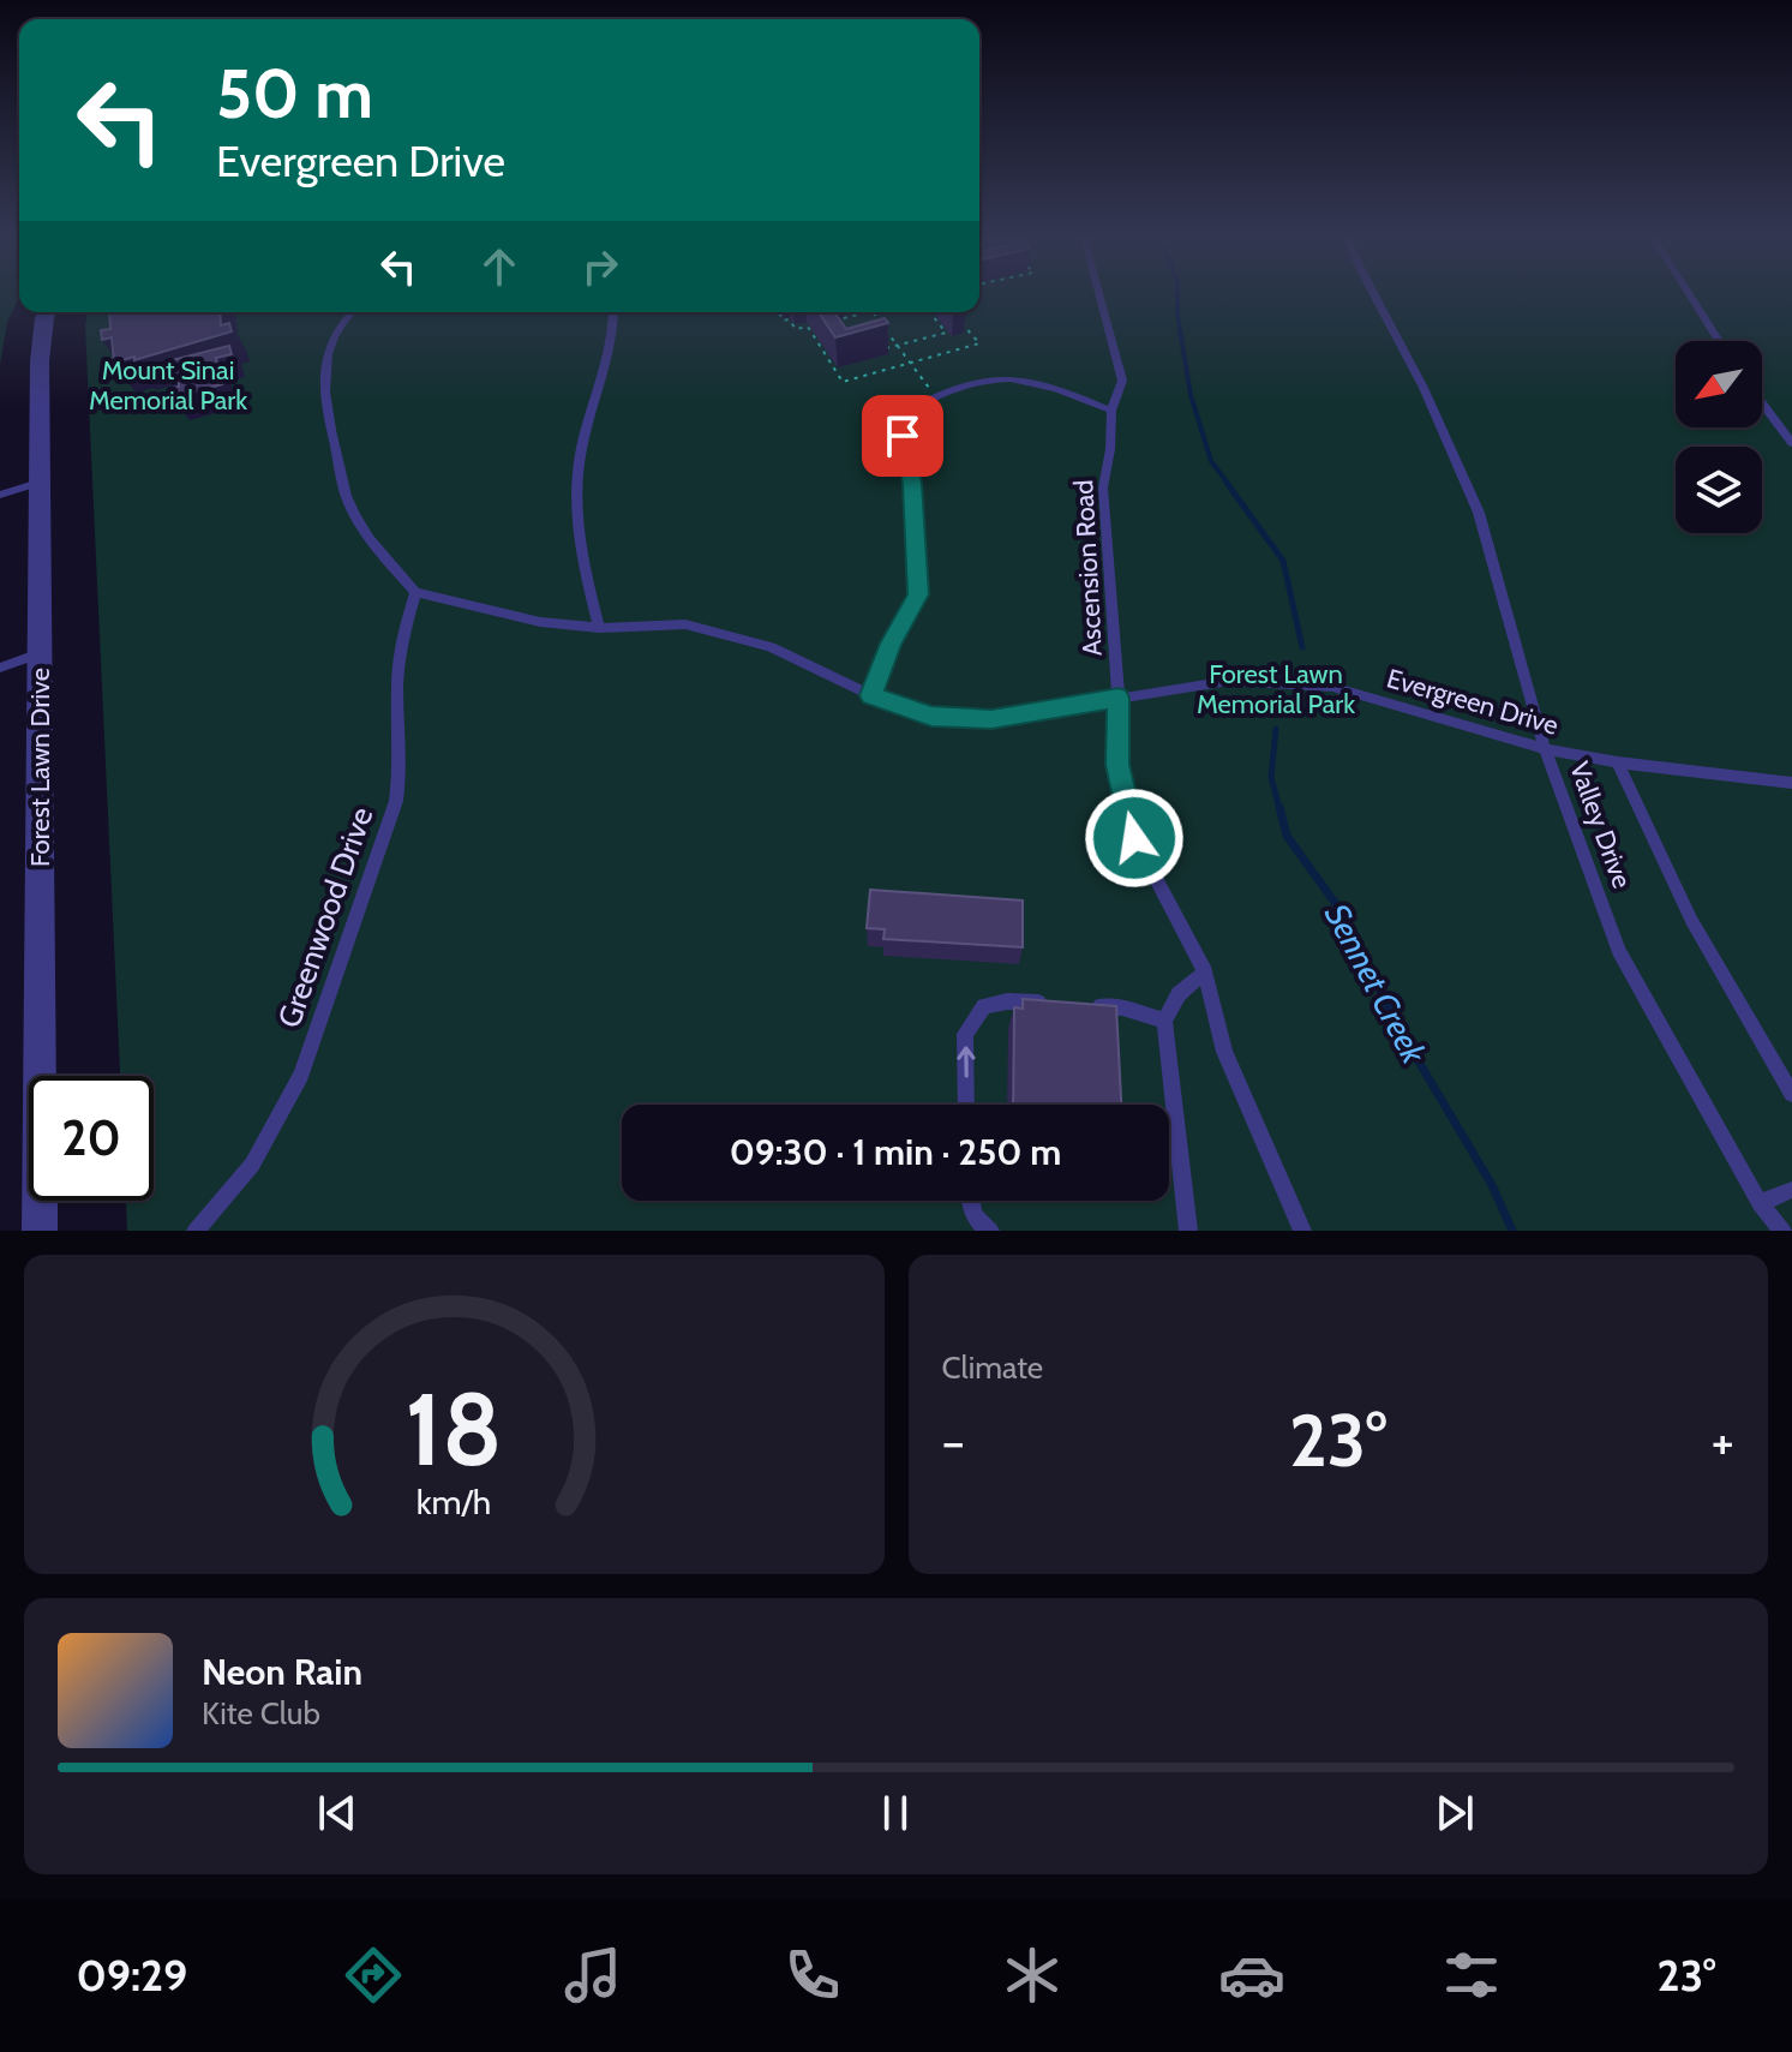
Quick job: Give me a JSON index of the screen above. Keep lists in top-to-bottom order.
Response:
{
  "streets": {
    "street": ["Forest Lawn Drive"],
    "lane": [
      "Ascension Road",
      "Evergreen Drive",
      "Valley Drive",
      "Greenwood Drive"
    ]
  },
  "crossings": [
    ["Ascension Road", "Evergreen Drive"],
    ["Evergreen Drive", "Valley Drive"],
    ["Evergreen Drive", "Greenwood Drive"]
  ],
  "water": ["Sennet Creek"],
  "parks": ["Mount Sinai Memorial Park", "Forest Lawn Memorial Park"],
  "north": "bottom left",
  "page": {
    "turn": ["50 m", "Evergreen Drive"],
    "limit": "20",
    "trip": "09:30 · 1 min · 250 m",
    "tile": "Climate",
    "heat": ["−", "23°", "+"],
    "song": ["Neon Rain", "Kite Club"],
    "tabs": ["09:29", "23°"],
    "gauge": ["18", "km/h"]
  }
}
